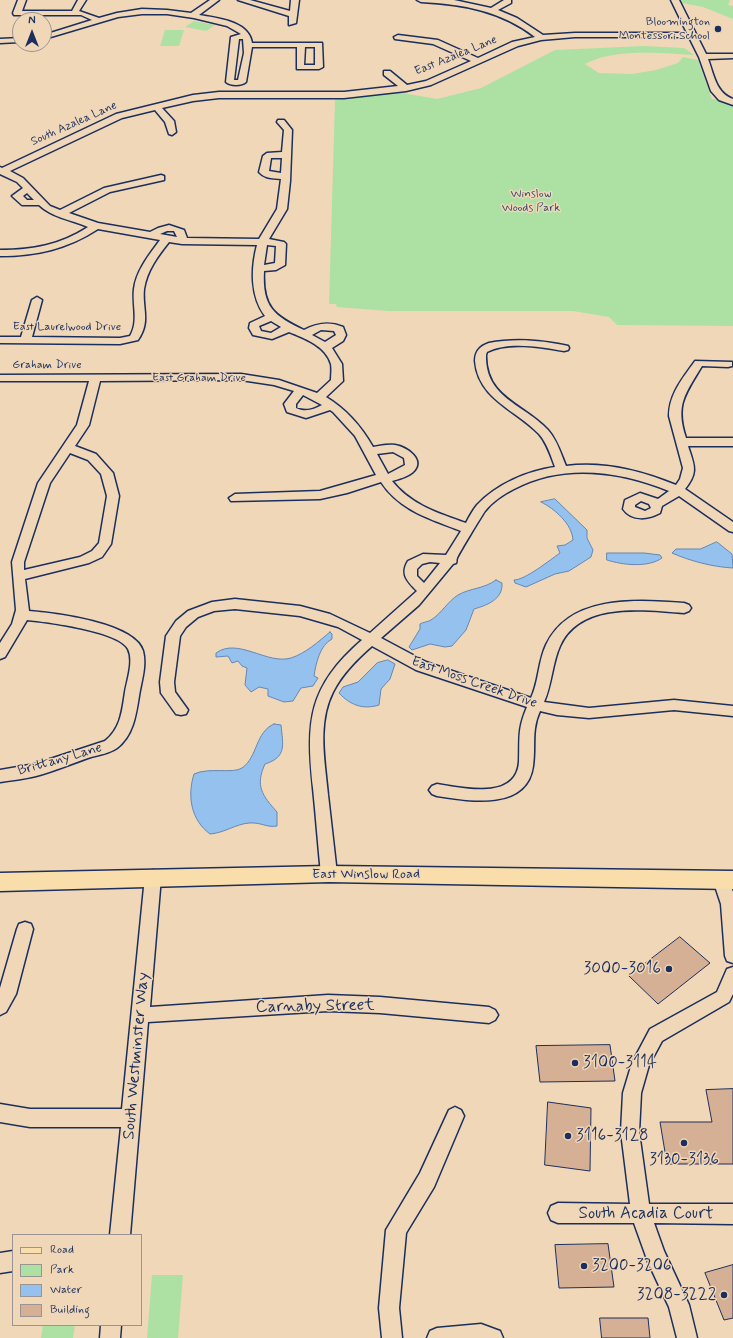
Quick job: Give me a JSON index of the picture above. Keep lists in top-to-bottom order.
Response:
{
  "streets": {
    "main road": ["East Winslow Road"],
    "street": [
      "East Azalea Lane",
      "South Azalea Lane",
      "East Laurelwood Drive",
      "Graham Drive",
      "East Graham Drive",
      "East Moss Creek Drive",
      "Brittany Lane",
      "Carnaby Street",
      "South Westminster Way",
      "South Acadia Court"
    ]
  },
  "crossings": [
    ["East Azalea Lane", "South Azalea Lane"],
    ["Graham Drive", "East Graham Drive"],
    ["East Winslow Road", "South Westminster Way"],
    ["Carnaby Street", "South Westminster Way"]
  ],
  "parks": ["Winslow Woods Park"],
  "places": [
    "Bloomington Montessori School",
    "3000-3016",
    "3100-3114",
    "3116-3128",
    "3130-3136",
    "3200-3206",
    "3208-3222"
  ],
  "legend": [
    "Road",
    "Park",
    "Water",
    "Building"
  ],
  "north": "top"
}
